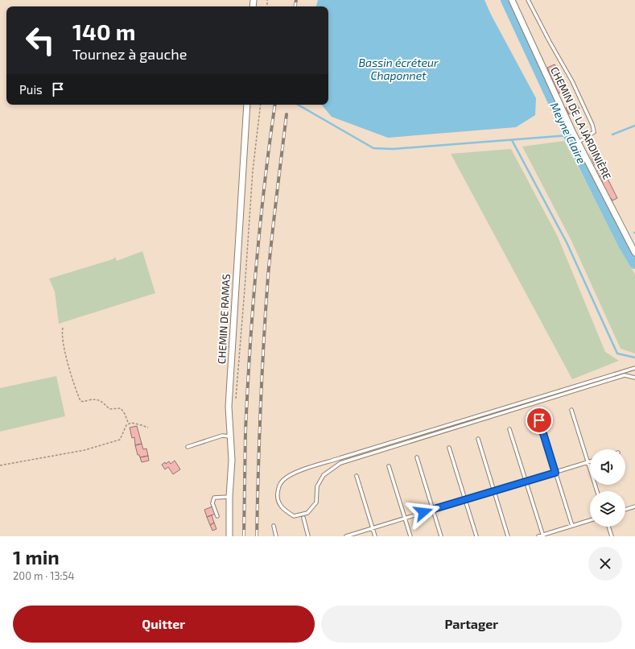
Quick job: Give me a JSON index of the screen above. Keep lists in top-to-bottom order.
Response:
{
  "streets": {
    "street": ["CHEMIN DE LA JARDINIÈRE", "CHEMIN DE RAMAS"]
  },
  "water": ["Bassin écréteur Chaponnet", "Meyne Claire"],
  "page": {
    "turn": ["140 m", "Tournez à gauche"],
    "then": "Puis",
    "heading": ["1 min", "200 m · 13:54"],
    "buttons": ["Quitter", "Partager"]
  }
}
